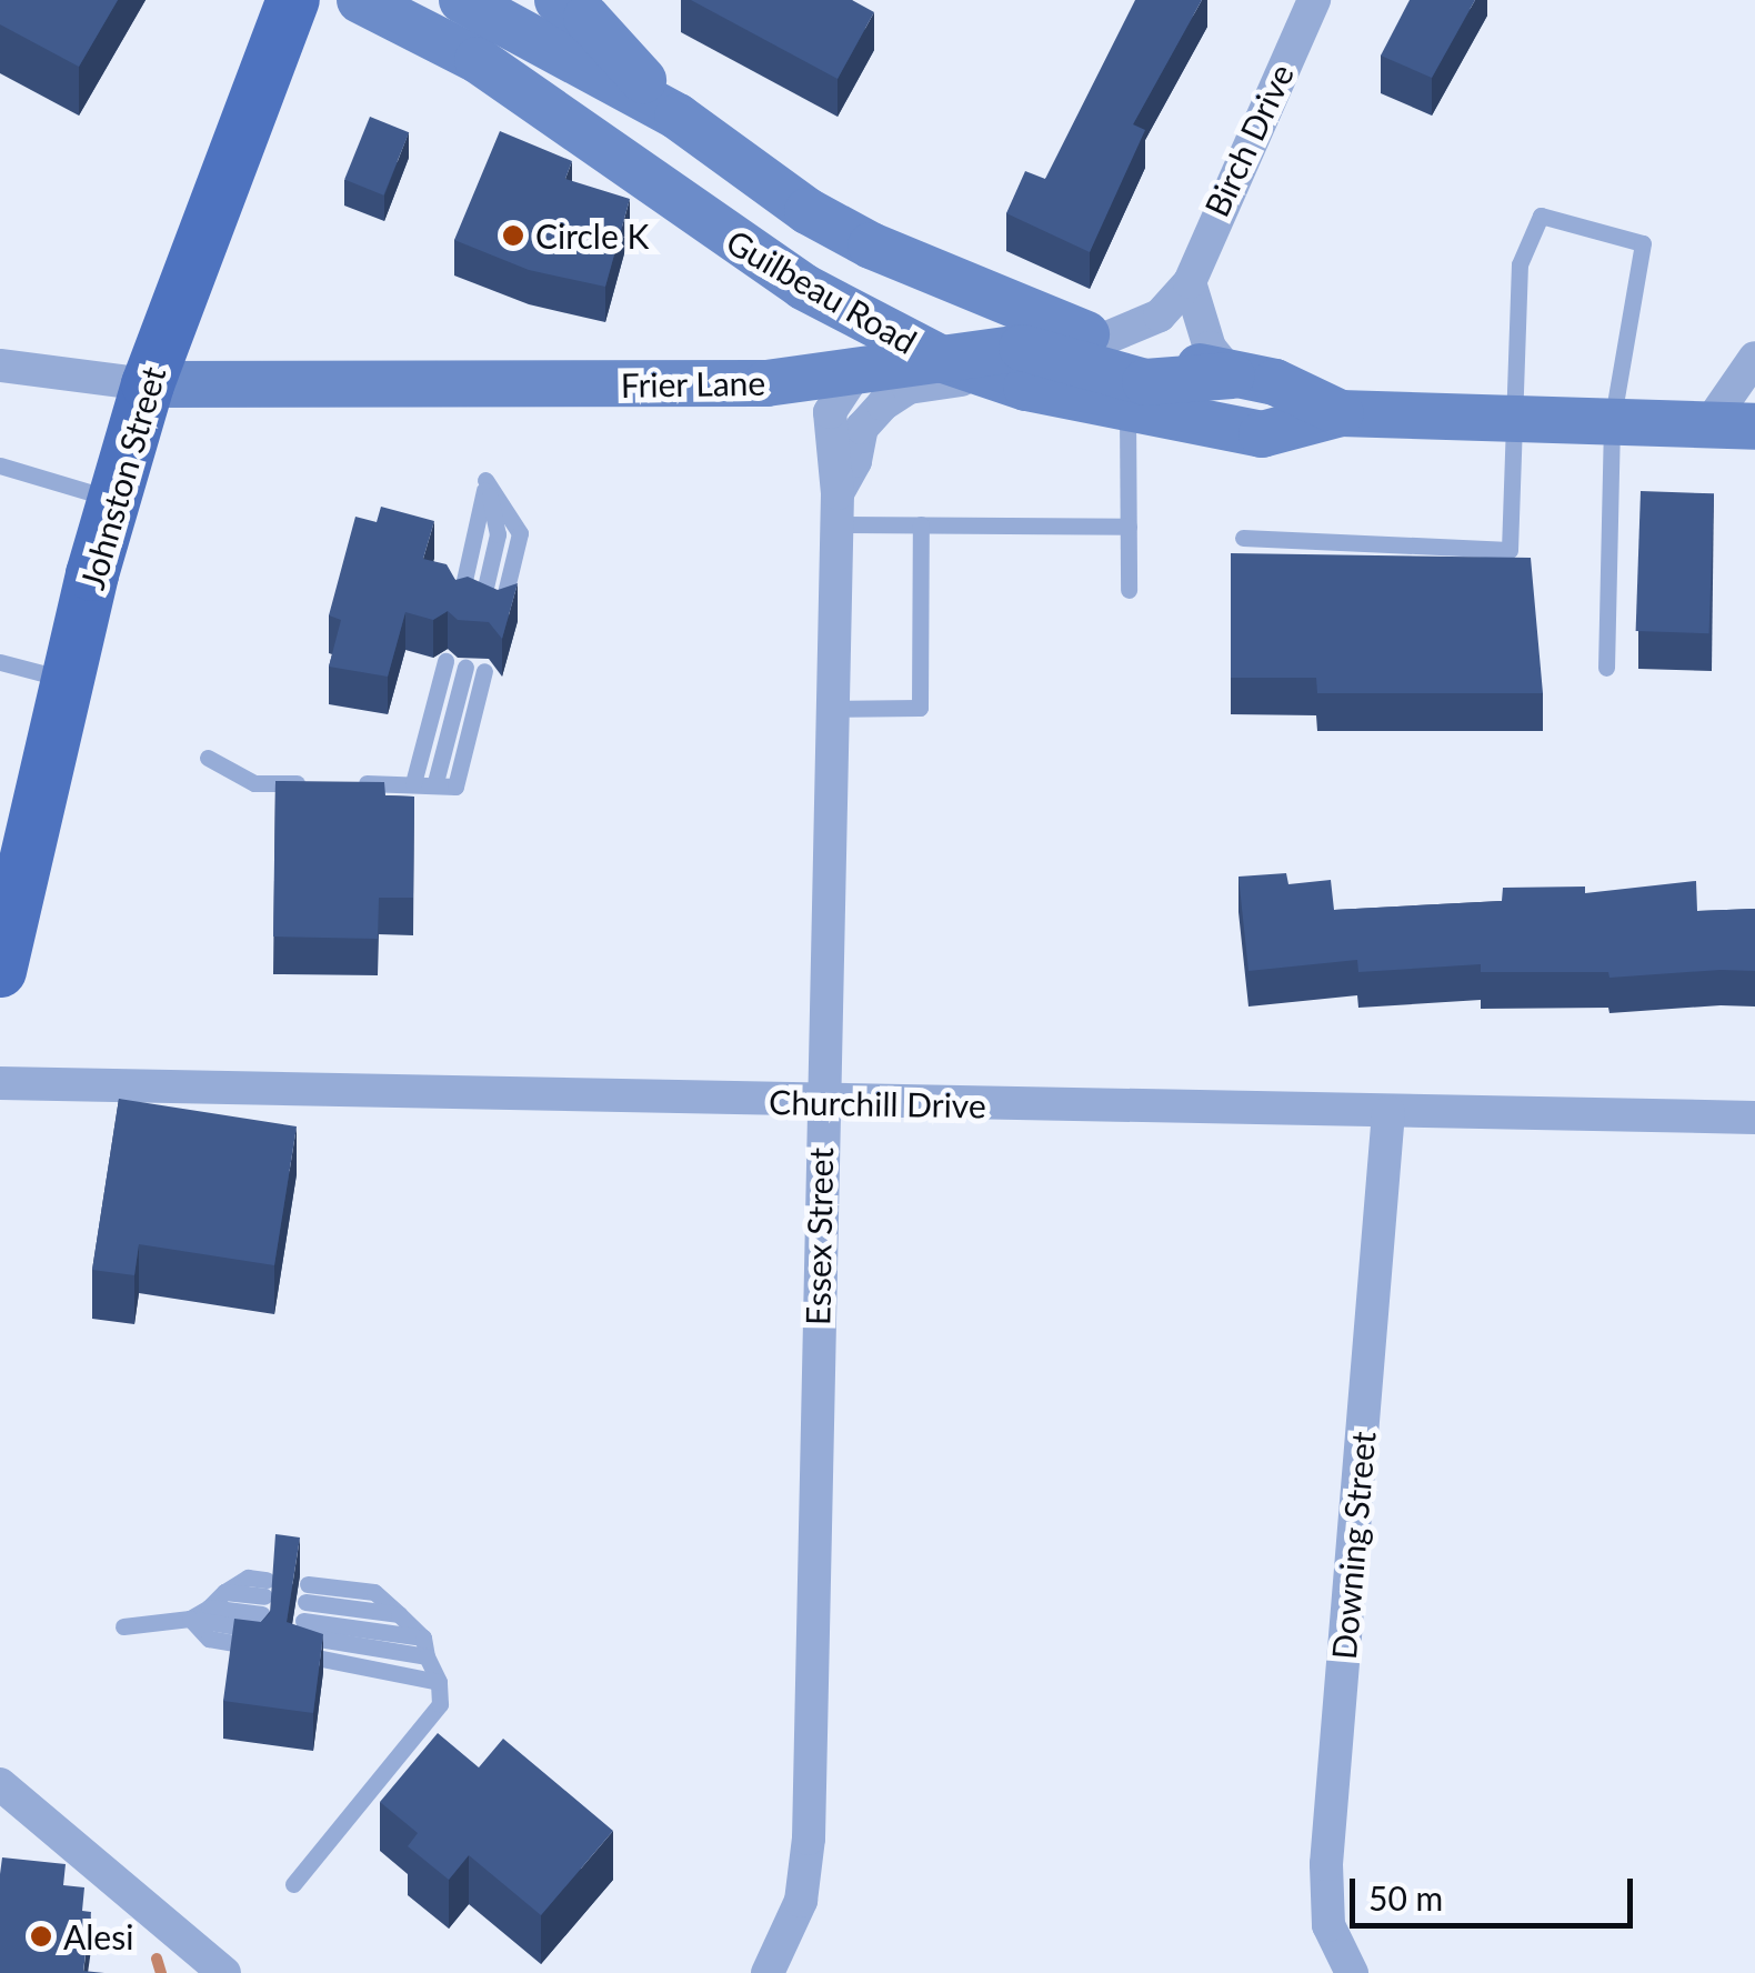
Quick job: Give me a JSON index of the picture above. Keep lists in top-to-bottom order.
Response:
{
  "streets": {
    "main road": ["Johnston Street"],
    "street": [
      "Birch Drive",
      "Guilbeau Road",
      "Frier Lane",
      "Churchill Drive",
      "Essex Street",
      "Downing Street"
    ]
  },
  "crossings": [
    ["Birch Drive", "Guilbeau Road"],
    ["Guilbeau Road", "Frier Lane"],
    ["Guilbeau Road", "Essex Street"],
    ["Frier Lane", "Johnston Street"],
    ["Frier Lane", "Essex Street"],
    ["Churchill Drive", "Essex Street"],
    ["Churchill Drive", "Downing Street"]
  ],
  "places": ["Circle K", "Alesi"],
  "scale_bar": "50 m"
}
